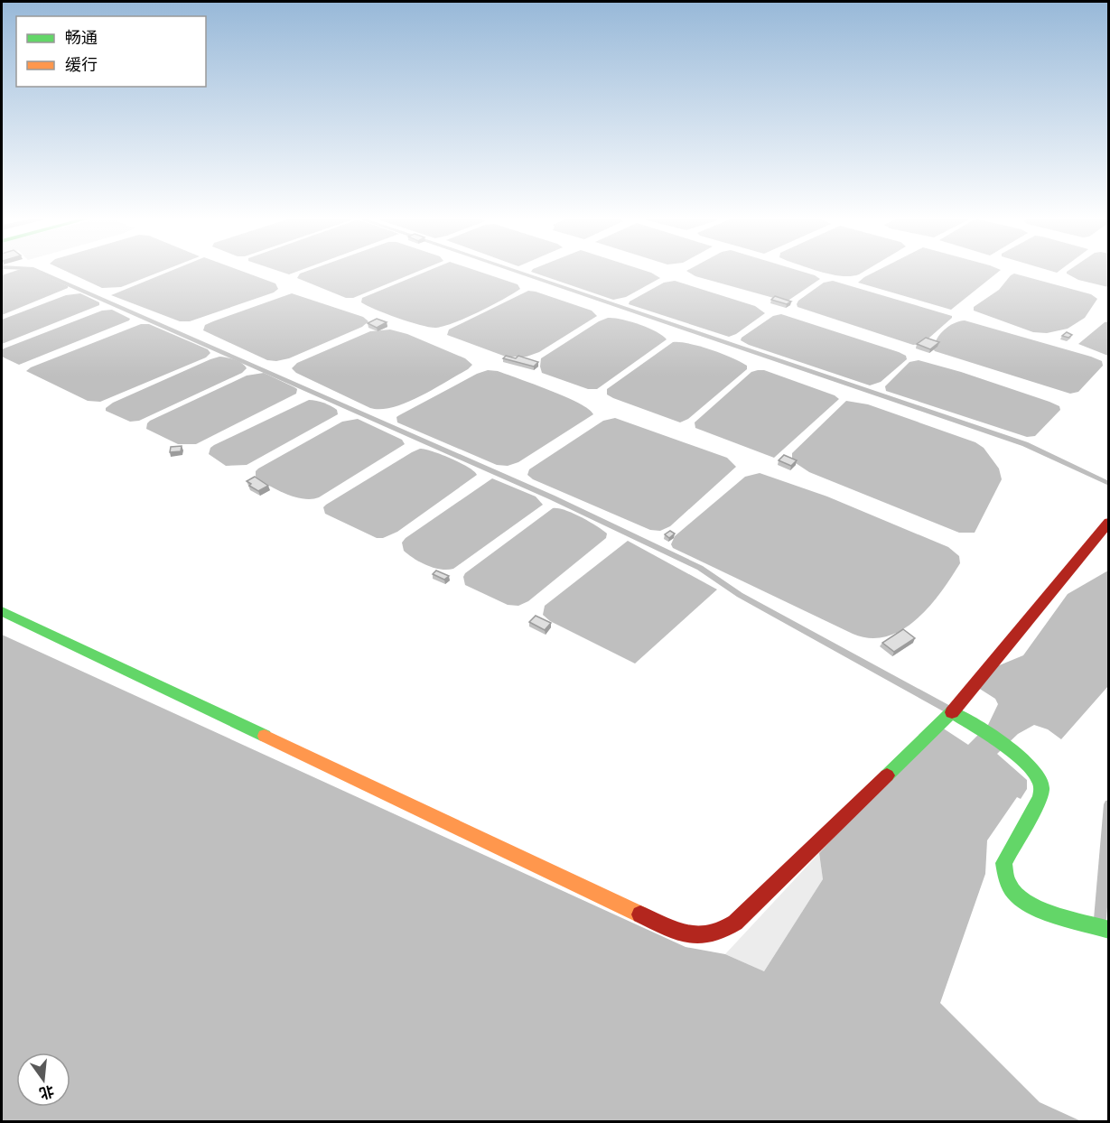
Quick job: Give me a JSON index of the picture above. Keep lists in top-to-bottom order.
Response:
{
  "legend": ["畅通", "缓行"],
  "north": "bottom"
}
